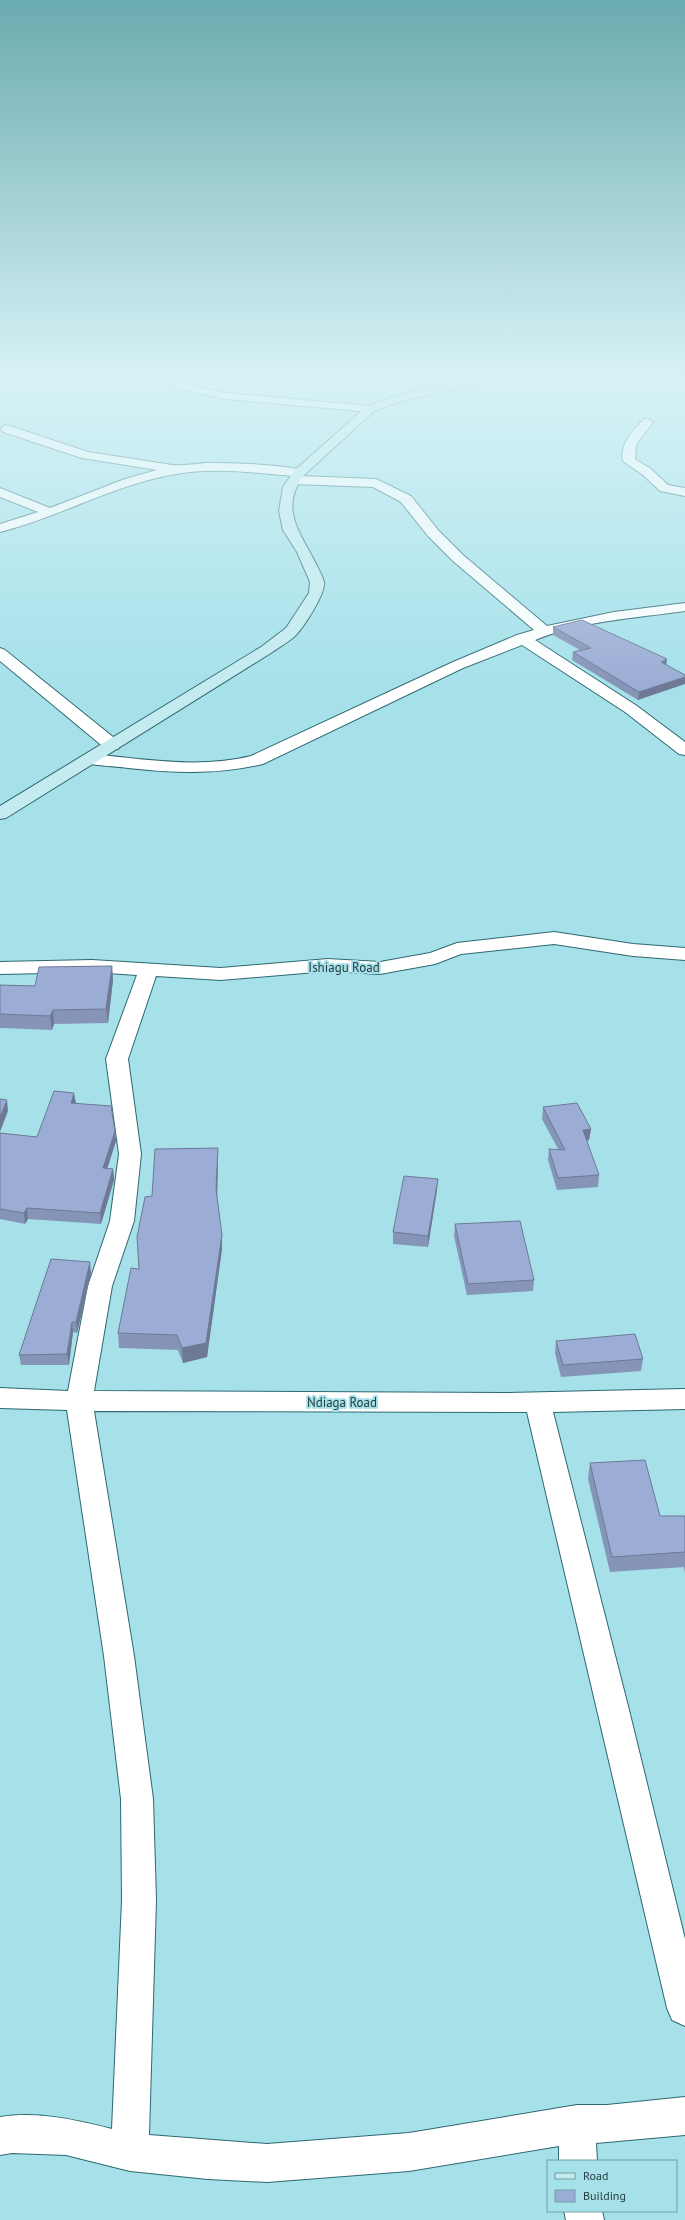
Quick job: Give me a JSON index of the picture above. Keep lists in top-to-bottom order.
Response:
{
  "streets": {
    "street": ["Ishiagu Road", "Ndiaga Road"]
  },
  "legend": ["Road", "Building"]
}
